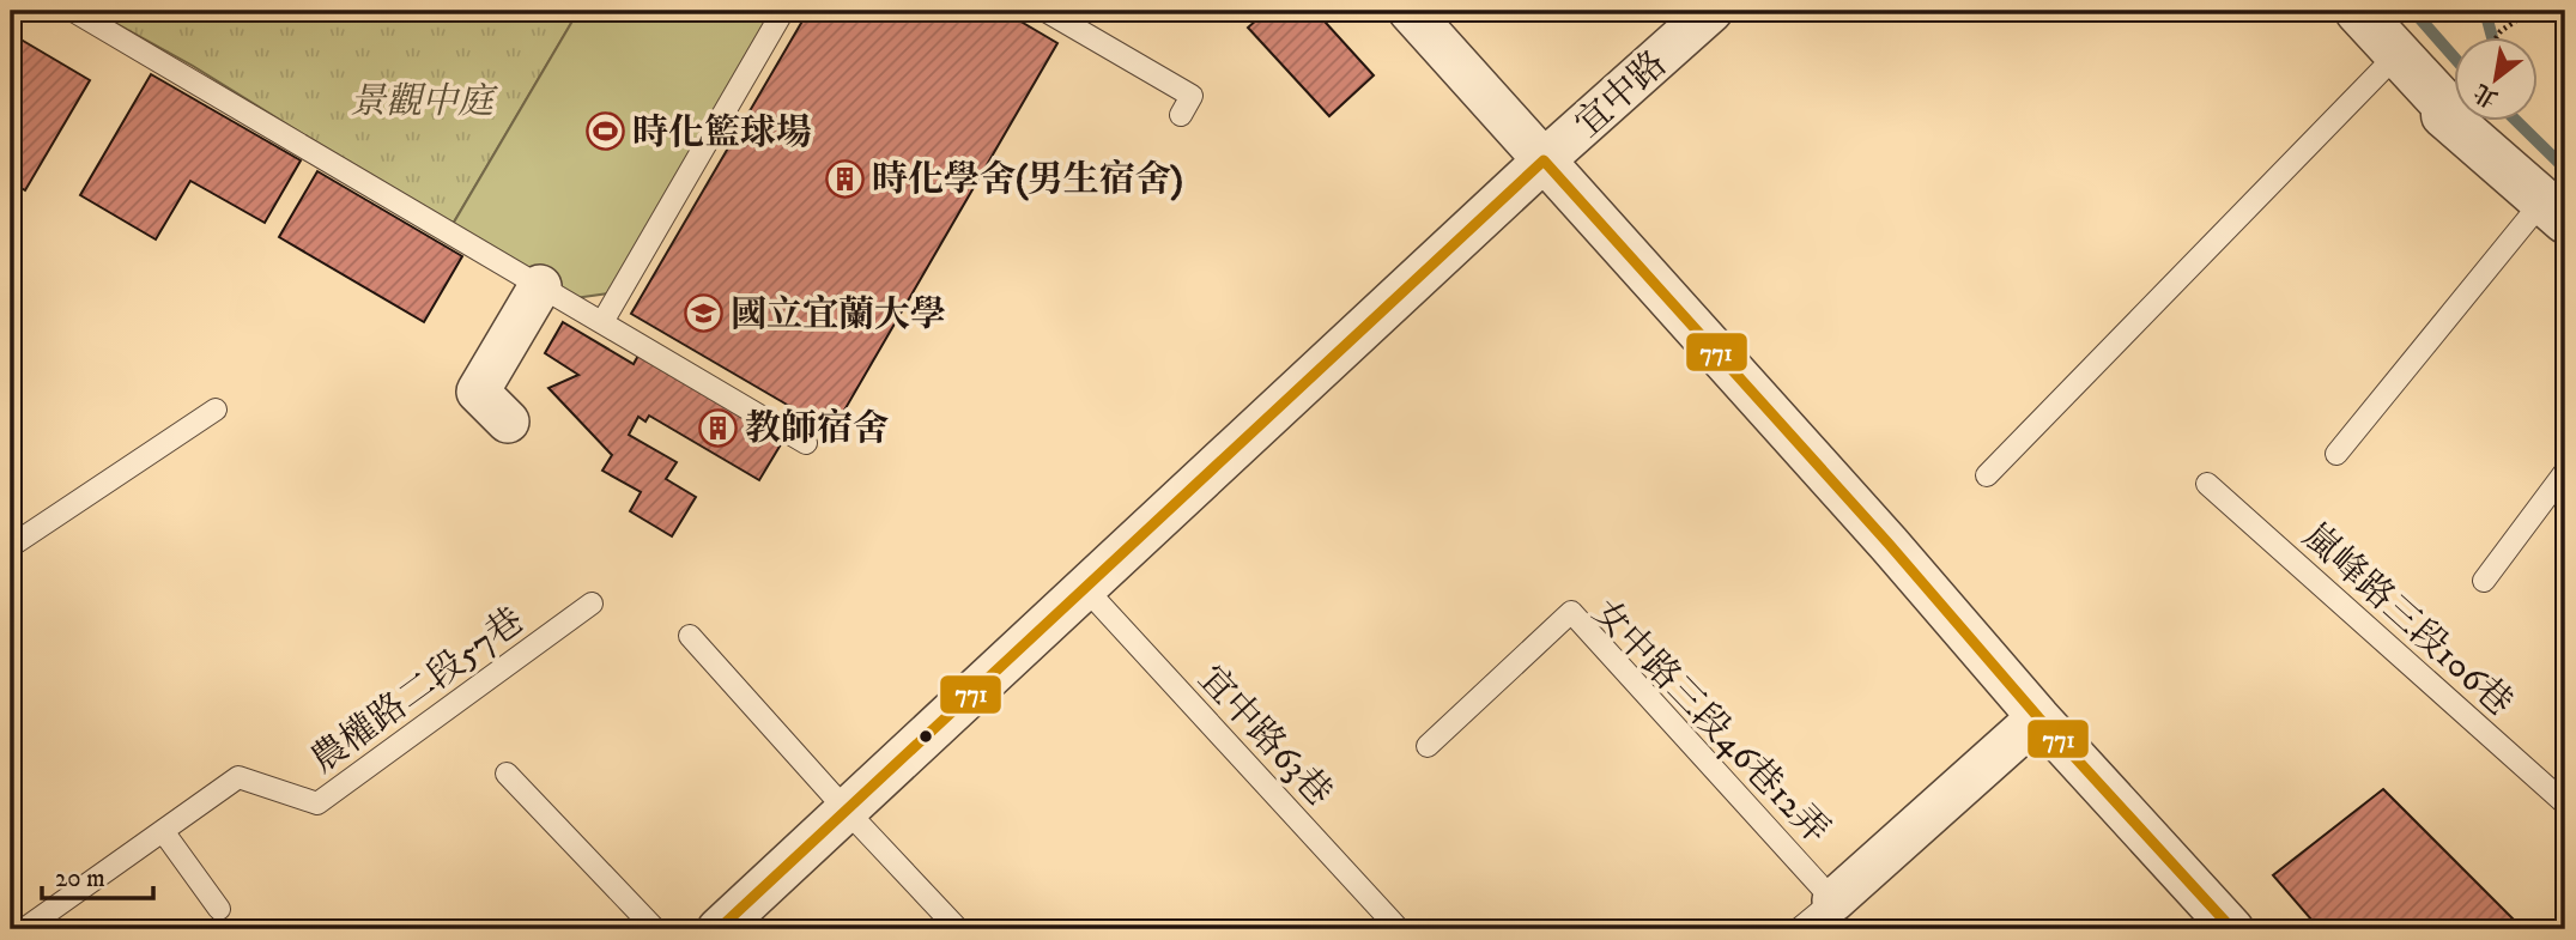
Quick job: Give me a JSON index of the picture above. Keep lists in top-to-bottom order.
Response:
{
  "streets": {
    "street": ["宜中路"],
    "lane": [
      "嵐峰路三段106巷",
      "農權路二段57巷",
      "女中路三段46巷12弄",
      "宜中路63巷"
    ]
  },
  "crossings": [
    ["宜中路", "宜中路63巷"]
  ],
  "parks": ["景觀中庭"],
  "places": {
    "sports": ["時化籃球場"],
    "building": ["時化學舍(男生宿舍)", "教師宿舍"],
    "school or university": ["國立宜蘭大學"]
  },
  "lines": ["transit line 771"],
  "scale_bar": "20 m",
  "north": "bottom left"
}
